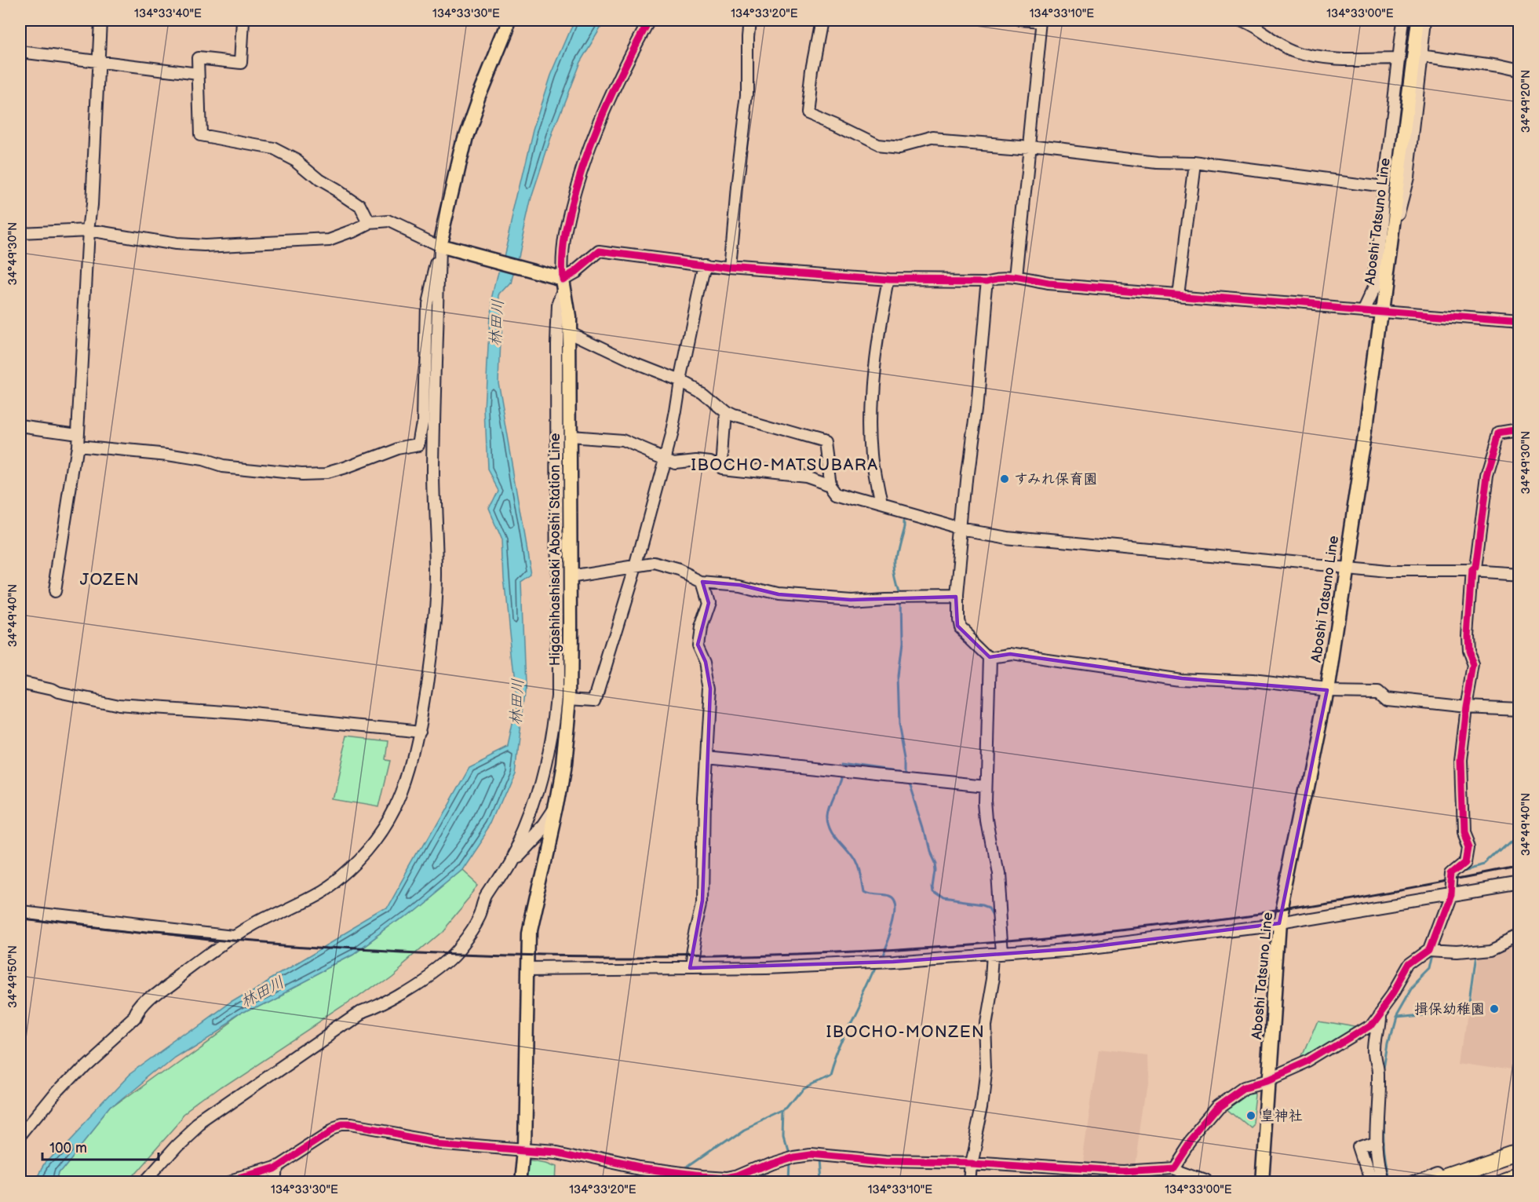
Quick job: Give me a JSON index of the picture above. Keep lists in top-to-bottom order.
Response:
{
  "streets": {
    "main road": ["Aboshi Tatsuno Line", "Higashihashisaki Aboshi Station Line"]
  },
  "districts": ["IBOCHO-MATSUBARA", "JOZEN", "IBOCHO-MONZEN"],
  "water": ["林田川"],
  "places": ["すみれ保育園", "揖保幼稚園", "皇神社"],
  "scale_bar": "100 m",
  "coordinates": [
    "134°33'40\"E",
    "134°33'30\"E",
    "134°33'20\"E",
    "134°33'10\"E",
    "134°33'00\"E",
    "34°49'20\"N",
    "34°49'30\"N",
    "34°49'40\"N",
    "34°49'50\"N"
  ]
}
